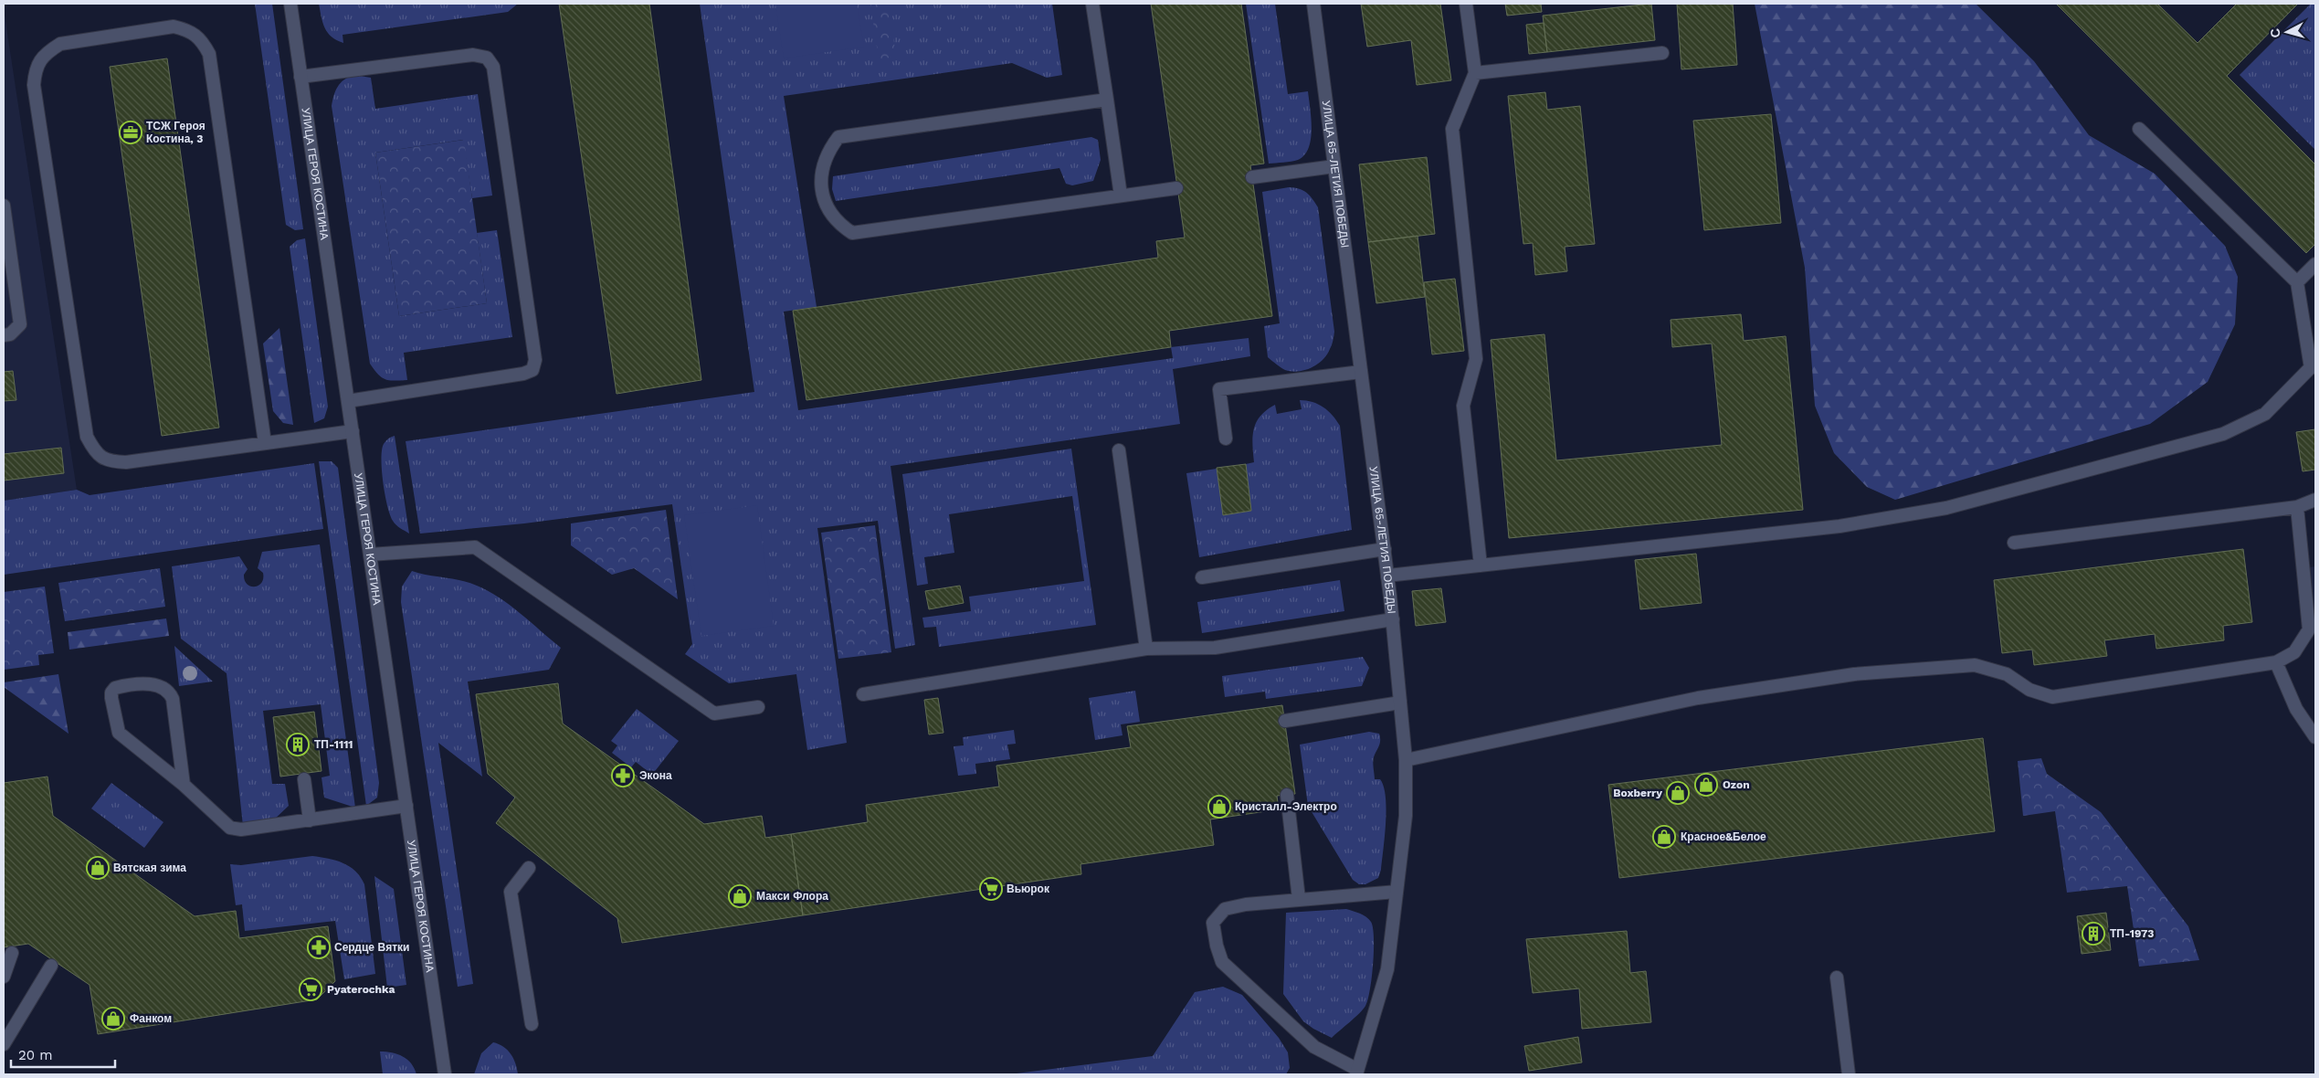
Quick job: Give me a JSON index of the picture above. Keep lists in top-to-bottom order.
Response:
{
  "streets": {
    "street": ["УЛИЦА ГЕРОЯ КОСТИНА", "УЛИЦА 65-ЛЕТИЯ ПОБЕДЫ"]
  },
  "places": {
    "office": ["ТСЖ Героя Костина, 3"],
    "building": ["ТП-1111", "ТП-1973"],
    "pharmacy": ["Экона", "Сердце Вятки"],
    "shop": [
      "Ozon",
      "Boxberry",
      "Кристалл-Электро",
      "Красное&Белое",
      "Вятская зима",
      "Макси Флора",
      "Фанком"
    ],
    "supermarket": ["Вьюрок", "Pyaterochka"]
  },
  "scale_bar": "20 m",
  "north": "left"
}
